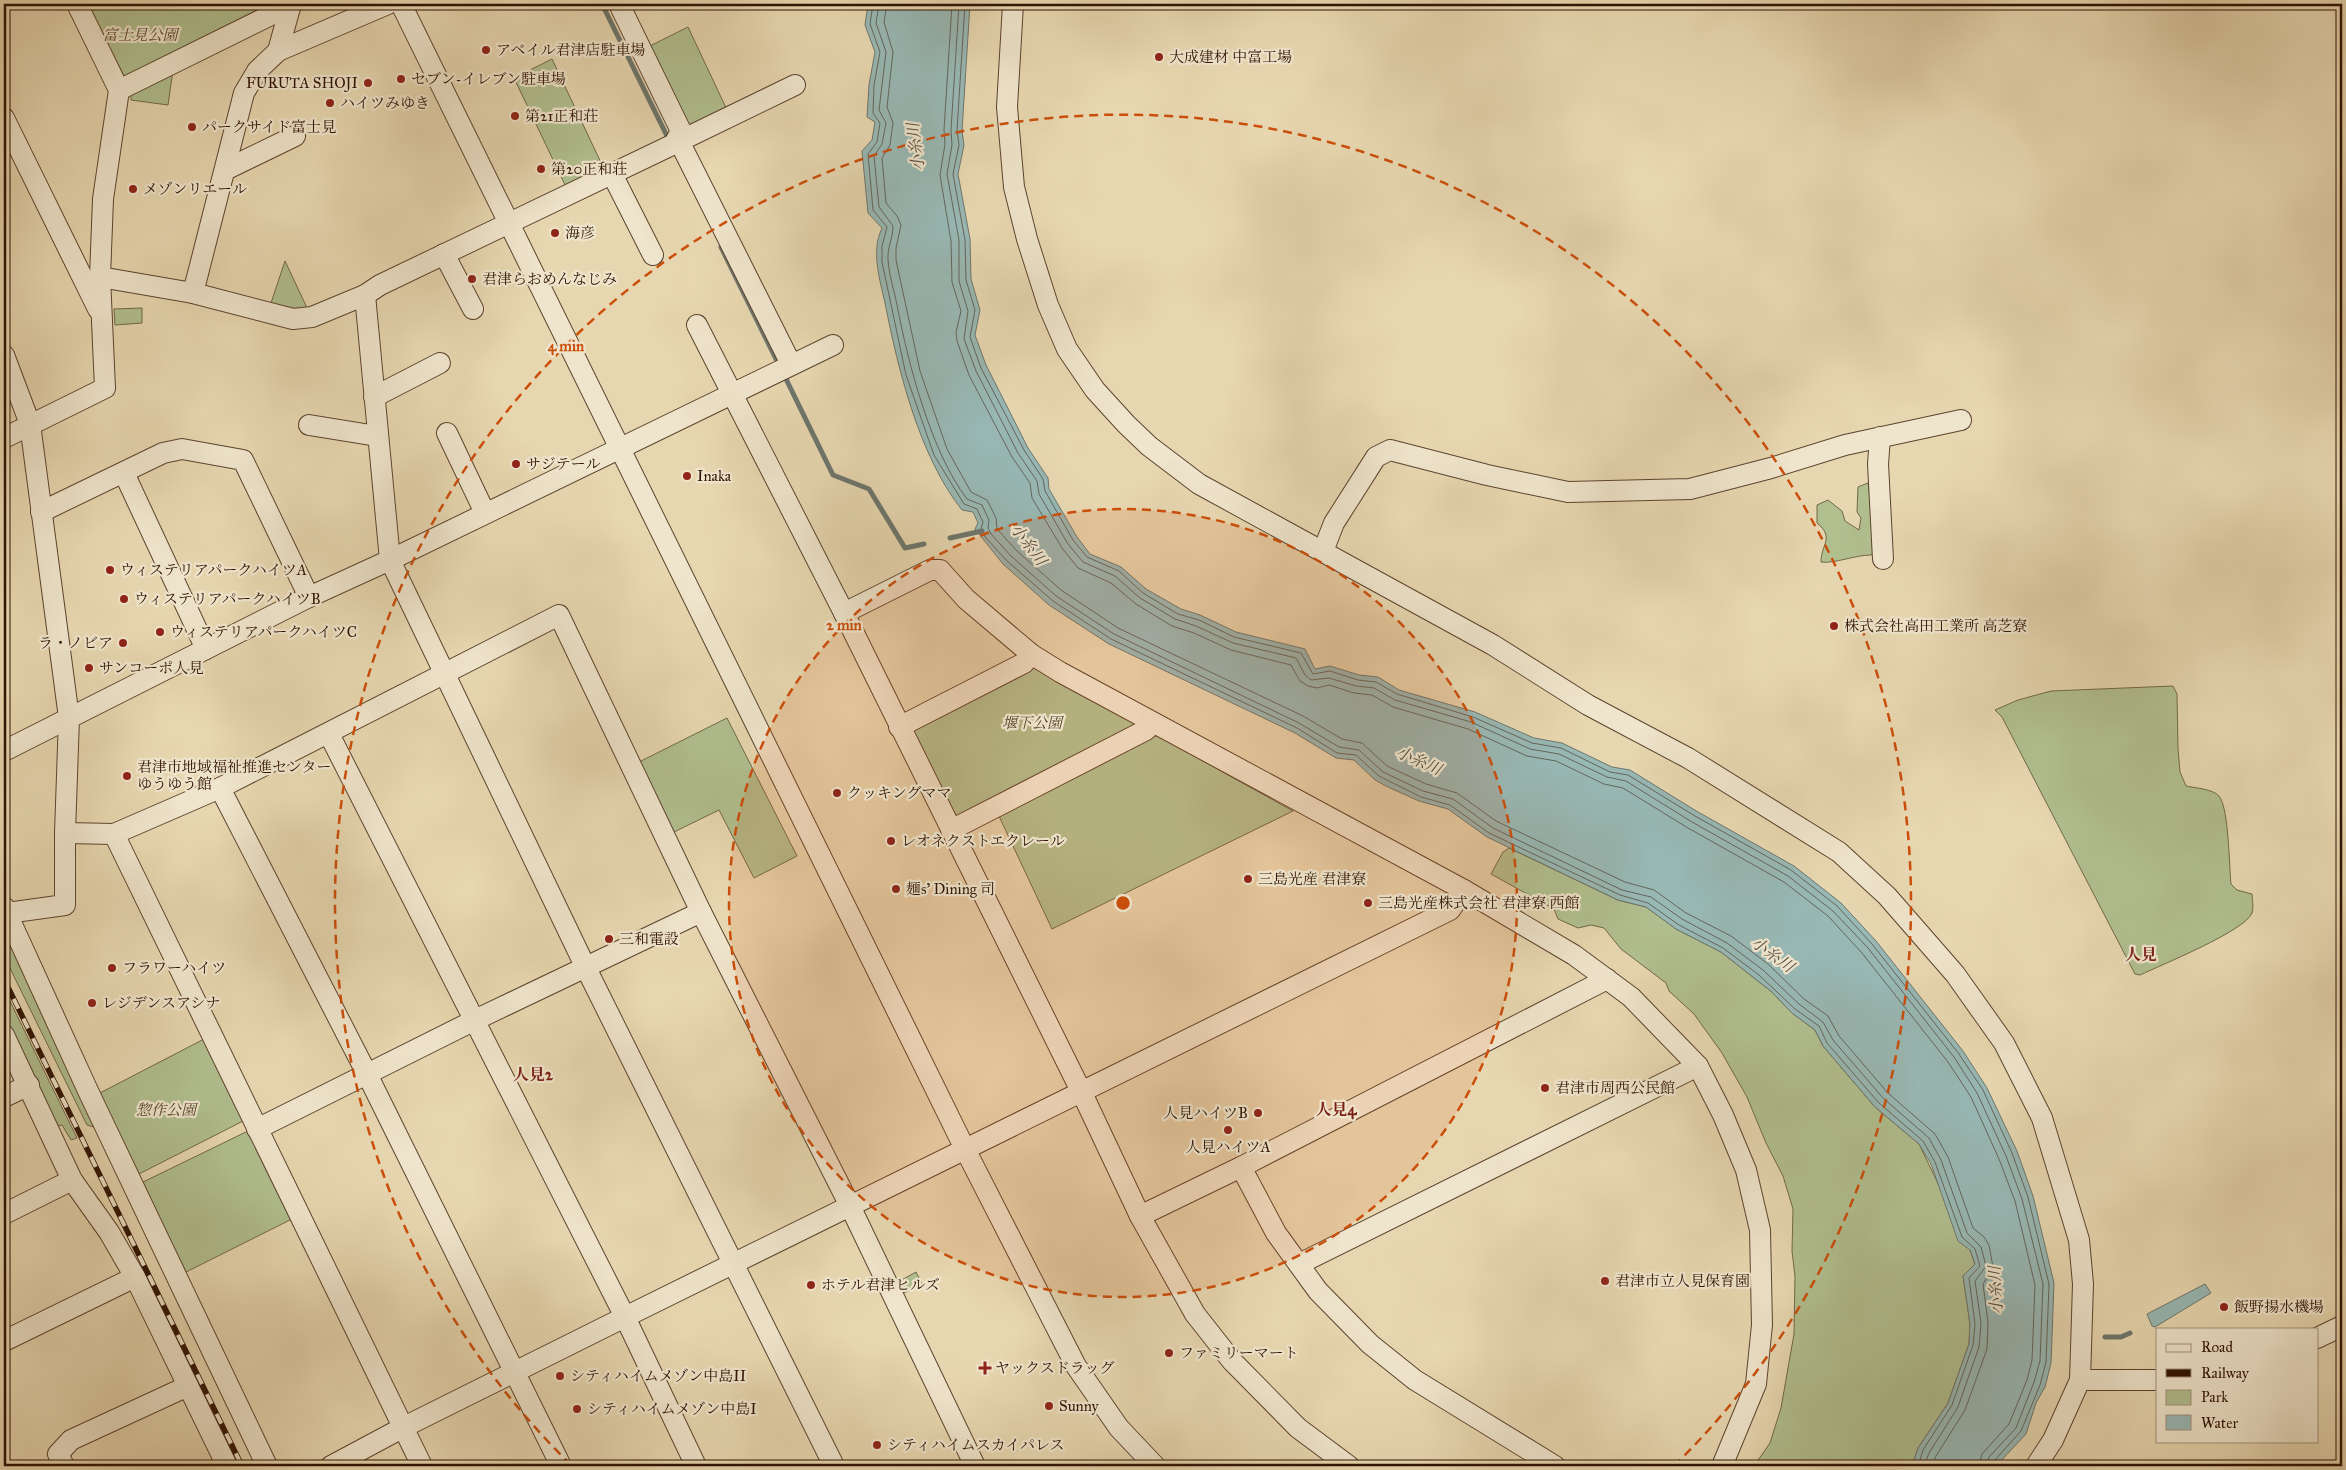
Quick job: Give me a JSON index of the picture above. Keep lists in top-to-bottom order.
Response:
{
  "districts": ["人見", "人見2", "人見4"],
  "water": ["小糸川"],
  "parks": ["富士見公園", "堰下公園", "惣作公園"],
  "places": {
    "other": [
      "アベイル君津店駐車場",
      "大成建材 中富工場",
      "セブン-イレブン駐車場",
      "FURUTA SHOJI",
      "ハイツみゆき",
      "第21正和荘",
      "パークサイド富士見",
      "第20正和荘",
      "メゾンリエール",
      "海彦",
      "君津らおめんなじみ",
      "サジテール",
      "Inaka",
      "ウィステリアパークハイツA",
      "ウィステリアパークハイツB",
      "株式会社高田工業所 高芝寮",
      "ウィステリアパークハイツC",
      "ラ・ノビア",
      "サンコーポ人見",
      "君津市地域福祉推進センター ゆうゆう館",
      "クッキングママ",
      "レオネクストエクレール",
      "三島光産 君津寮",
      "麺s' Dining 司",
      "三島光産株式会社 君津寮 西館",
      "三和電設",
      "フラワーハイツ",
      "レジデンスアシナ",
      "君津市周西公民館",
      "人見ハイツB",
      "人見ハイツA",
      "君津市立人見保育園",
      "ホテル君津ヒルズ",
      "飯野揚水機場",
      "ファミリーマート",
      "シティハイムメゾン中島II",
      "Sunny",
      "シティハイムメゾン中島I",
      "シティハイムスカイパレス"
    ],
    "health": ["ヤックスドラッグ"]
  },
  "legend": [
    "Road",
    "Railway",
    "Park",
    "Water"
  ],
  "rings": ["4 min", "2 min"]
}
